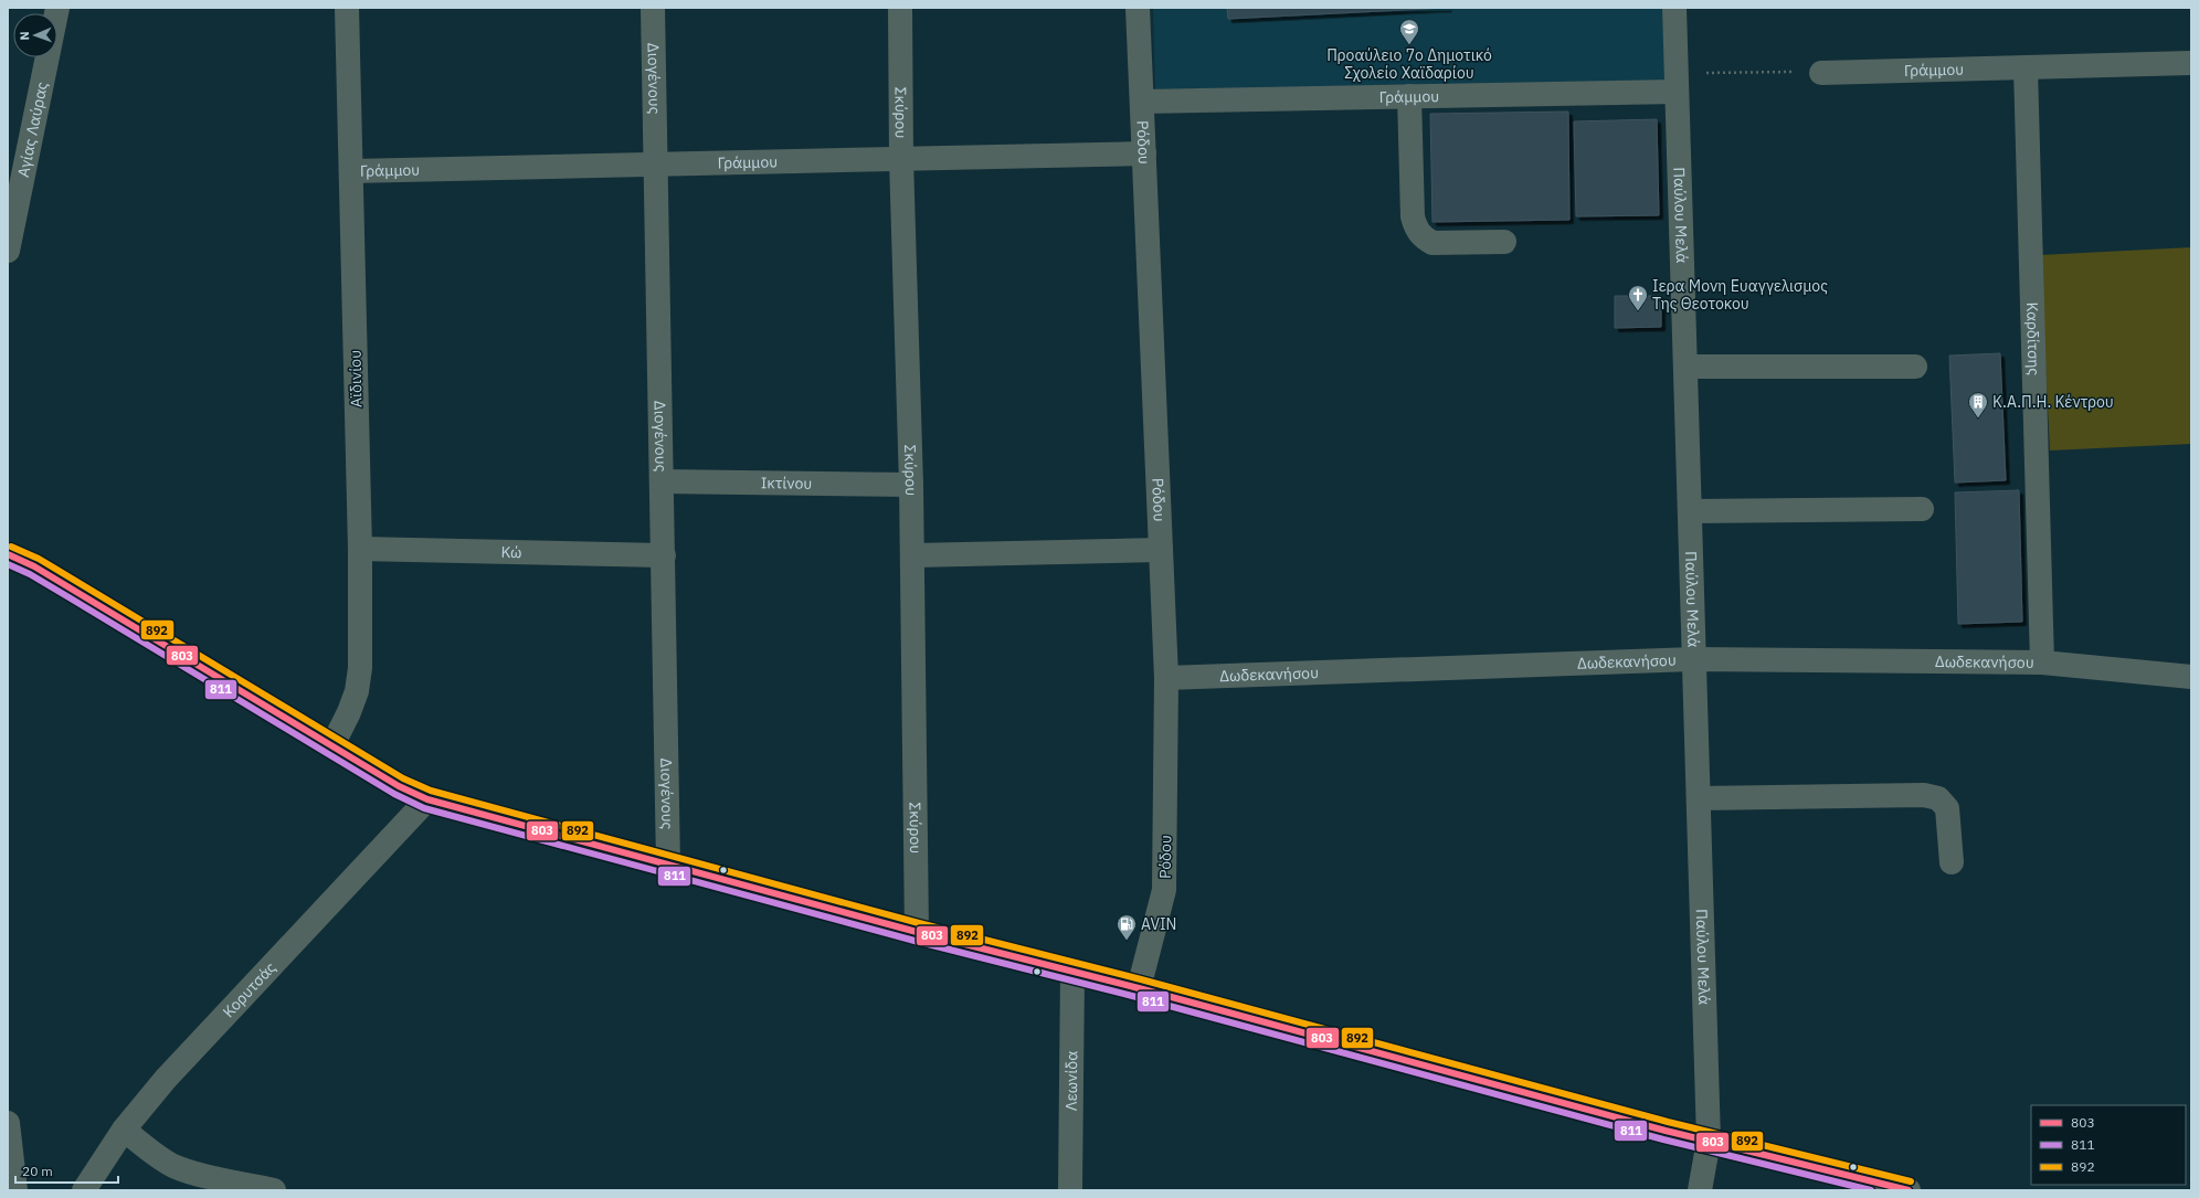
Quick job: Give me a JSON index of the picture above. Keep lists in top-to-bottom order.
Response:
{
  "streets": {
    "street": [
      "Γράμμου",
      "Διογένους",
      "Σκύρου",
      "Αγίας Λαύρας",
      "Ρόδου",
      "Παύλου Μελά",
      "Καρδίτσης",
      "Αϊδινίου",
      "Ικτίνου",
      "Κώ",
      "Δωδεκανήσου",
      "Κορυτσάς",
      "Λεωνίδα"
    ]
  },
  "crossings": [
    ["Γράμμου", "Διογένους"],
    ["Γράμμου", "Σκύρου"],
    ["Γράμμου", "Ρόδου"],
    ["Γράμμου", "Παύλου Μελά"],
    ["Γράμμου", "Καρδίτσης"],
    ["Γράμμου", "Αϊδινίου"],
    ["Διογένους", "Ικτίνου"],
    ["Διογένους", "Κώ"],
    ["Σκύρου", "Ικτίνου"],
    ["Ρόδου", "Δωδεκανήσου"],
    ["Παύλου Μελά", "Δωδεκανήσου"],
    ["Καρδίτσης", "Δωδεκανήσου"],
    ["Αϊδινίου", "Κώ"]
  ],
  "places": {
    "school or university": ["Προαύλειο 7ο Δημοτικό Σχολείο Χαϊδαρίου"],
    "church": ["Ιερα Μονη Ευαγγελισμος Της Θεοτοκου"],
    "building": ["Κ.Α.Π.Η. Κέντρου"],
    "fuel station": ["AVIN"]
  },
  "lines": ["transit line 892", "transit line 803", "transit line 811"],
  "legend": ["803", "811", "892"],
  "scale_bar": "20 m",
  "north": "left"
}
